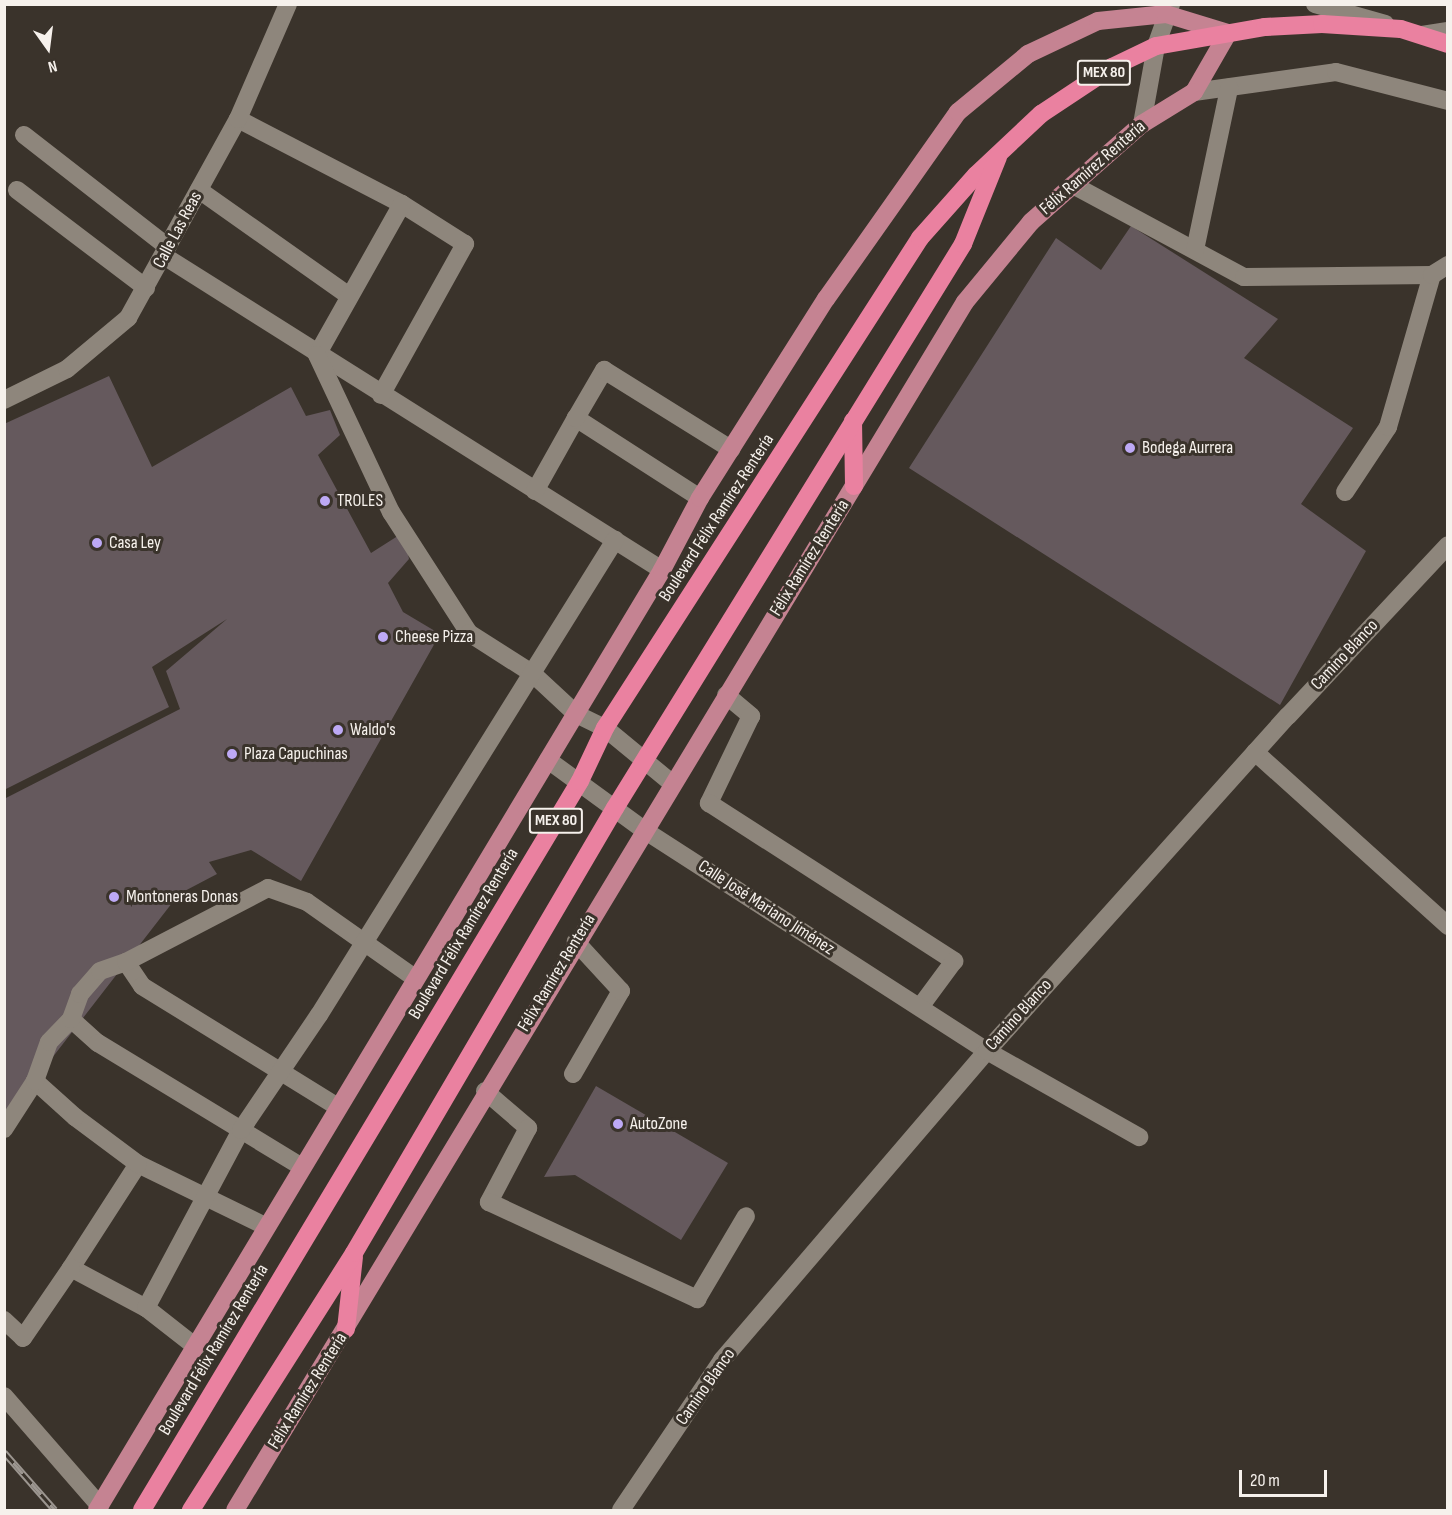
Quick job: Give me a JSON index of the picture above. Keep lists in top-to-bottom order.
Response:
{
  "streets": {
    "highway": ["MEX 80", "Boulevard Félix Ramírez Rentería"],
    "main road": ["Félix Ramírez Rentería"],
    "street": ["Calle Las Reas", "Camino Blanco", "Calle José Mariano Jiménez"]
  },
  "crossings": [
    ["Félix Ramírez Rentería", "Boulevard Félix Ramírez Rentería"],
    ["Félix Ramírez Rentería", "Calle José Mariano Jiménez"],
    ["Boulevard Félix Ramírez Rentería", "Calle José Mariano Jiménez"],
    ["Camino Blanco", "Calle José Mariano Jiménez"]
  ],
  "places": [
    "Bodega Aurrera",
    "TROLES",
    "Casa Ley",
    "Cheese Pizza",
    "Waldo's",
    "Plaza Capuchinas",
    "Montoneras Donas",
    "AutoZone"
  ],
  "scale_bar": "20 m",
  "north": "bottom"
}
